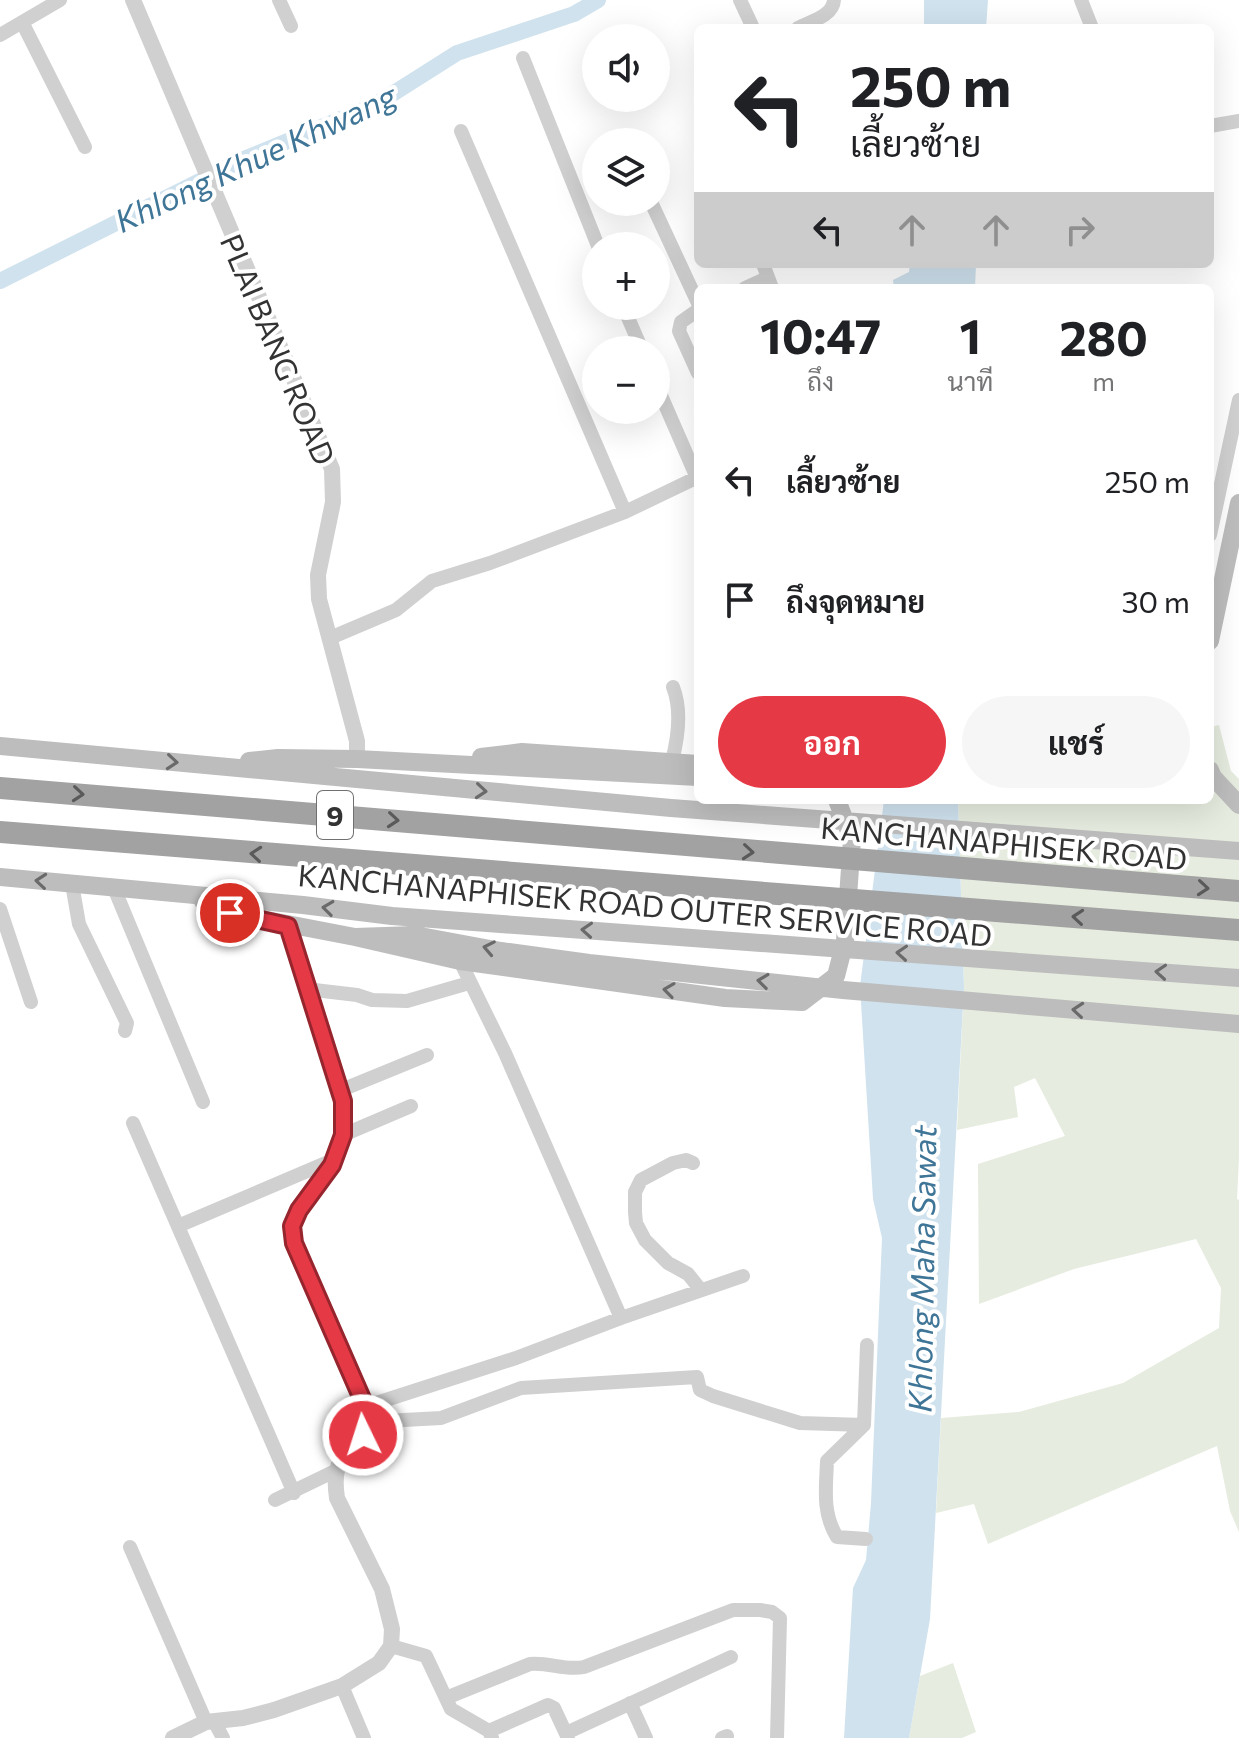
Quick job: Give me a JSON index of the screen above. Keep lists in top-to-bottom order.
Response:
{
  "streets": {
    "highway": ["9", "KANCHANAPHISEK ROAD"],
    "main road": ["KANCHANAPHISEK ROAD OUTER SERVICE ROAD"],
    "street": ["PLAI BANG ROAD"]
  },
  "water": ["Khlong Khue Khwang", "Khlong Maha Sawat"],
  "page": {
    "map_buttons": ["+", "−"],
    "turn": ["250 m", "เลี้ยวซ้าย"],
    "eta": [
      "10:47",
      "ถึง",
      "1",
      "นาที",
      "280",
      "m"
    ],
    "list": [
      {
        "name": "เลี้ยวซ้าย",
        "value": "250 m"
      },
      {
        "name": "ถึงจุดหมาย",
        "value": "30 m"
      }
    ],
    "buttons": ["ออก", "แชร์"]
  }
}
